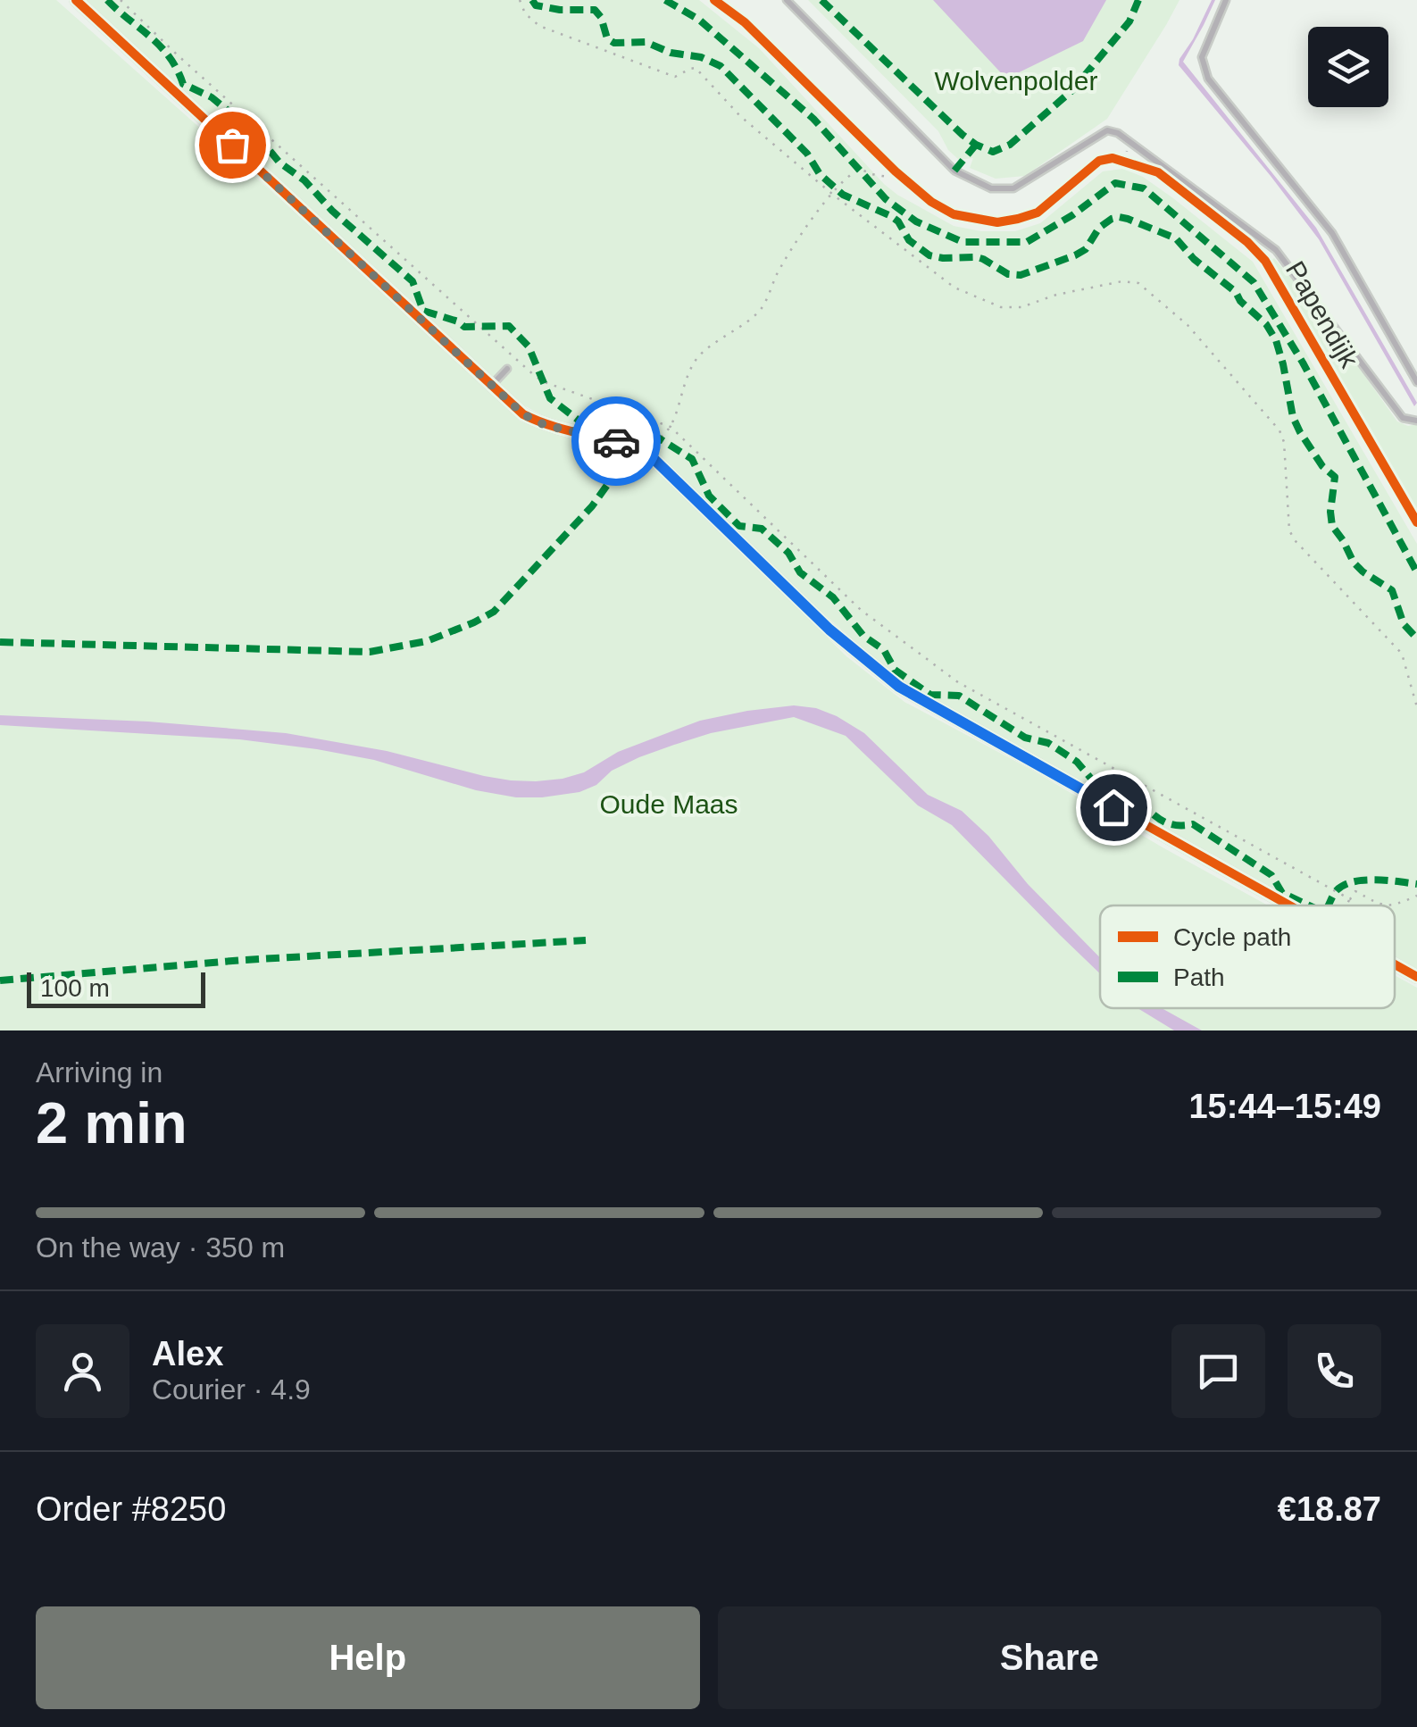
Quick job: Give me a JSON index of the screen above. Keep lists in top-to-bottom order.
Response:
{
  "streets": {
    "cycle path": ["Papendijk"]
  },
  "parks": ["Wolvenpolder", "Oude Maas"],
  "legend": ["Cycle path", "Path"],
  "scale_bar": "100 m",
  "page": {
    "scale": "100 m",
    "heading": ["2 min", "Arriving in", "15:44–15:49"],
    "panel": [
      "Alex",
      "Courier · 4.9",
      "Order #8250",
      "€18.87"
    ],
    "bar": "On the way · 350 m",
    "buttons": ["Help", "Share"]
  }
}
